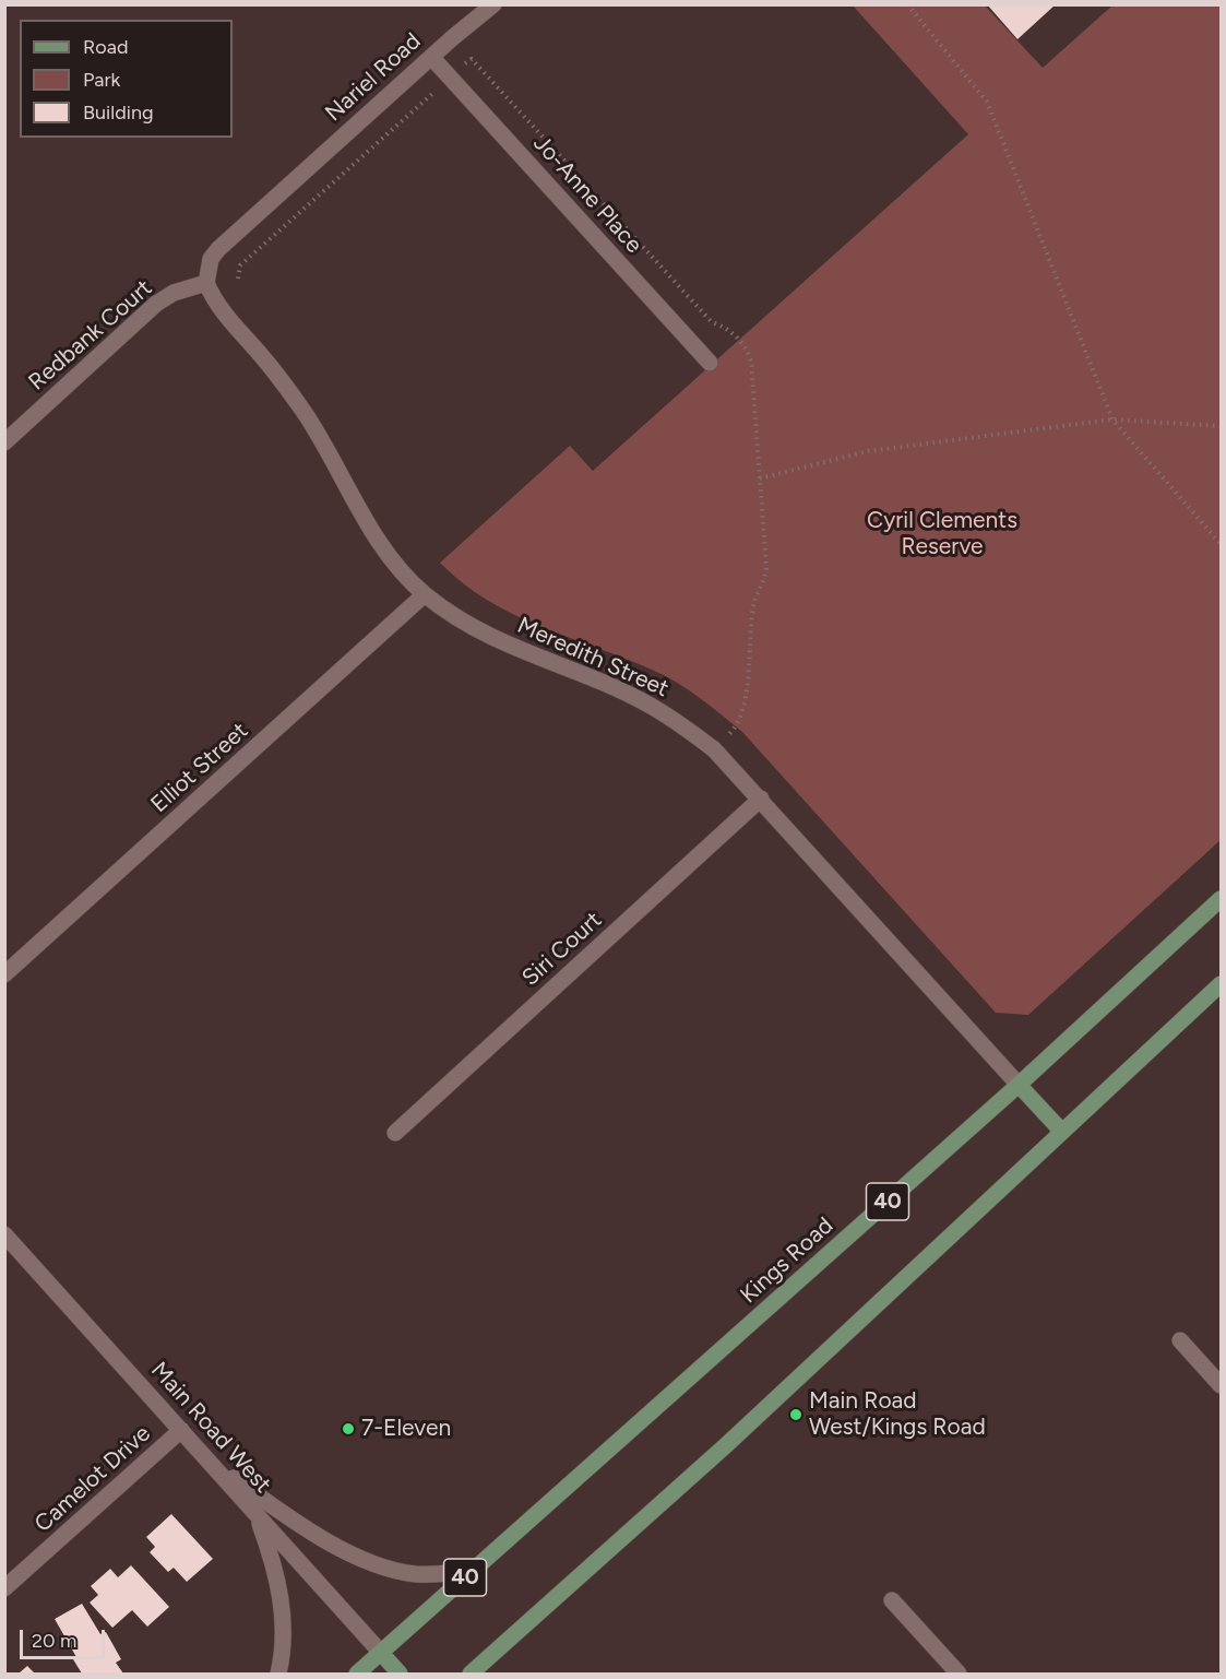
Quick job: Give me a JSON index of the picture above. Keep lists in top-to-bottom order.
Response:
{
  "streets": {
    "main road": ["40", "Kings Road"],
    "street": [
      "Nariel Road",
      "Jo-Anne Place",
      "Redbank Court",
      "Meredith Street",
      "Elliot Street",
      "Siri Court",
      "Main Road West",
      "Camelot Drive"
    ]
  },
  "crossings": [
    ["Nariel Road", "Jo-Anne Place"],
    ["Nariel Road", "Redbank Court"],
    ["Nariel Road", "Meredith Street"],
    ["Redbank Court", "Meredith Street"],
    ["Meredith Street", "Elliot Street"],
    ["Meredith Street", "Siri Court"],
    ["Meredith Street", "Kings Road"],
    ["40", "Kings Road"],
    ["40", "Main Road West"],
    ["Kings Road", "Main Road West"],
    ["Main Road West", "Camelot Drive"]
  ],
  "parks": ["Cyril Clements Reserve"],
  "places": ["Main Road West/Kings Road", "7-Eleven"],
  "legend": ["Road", "Park", "Building"],
  "scale_bar": "20 m"
}
